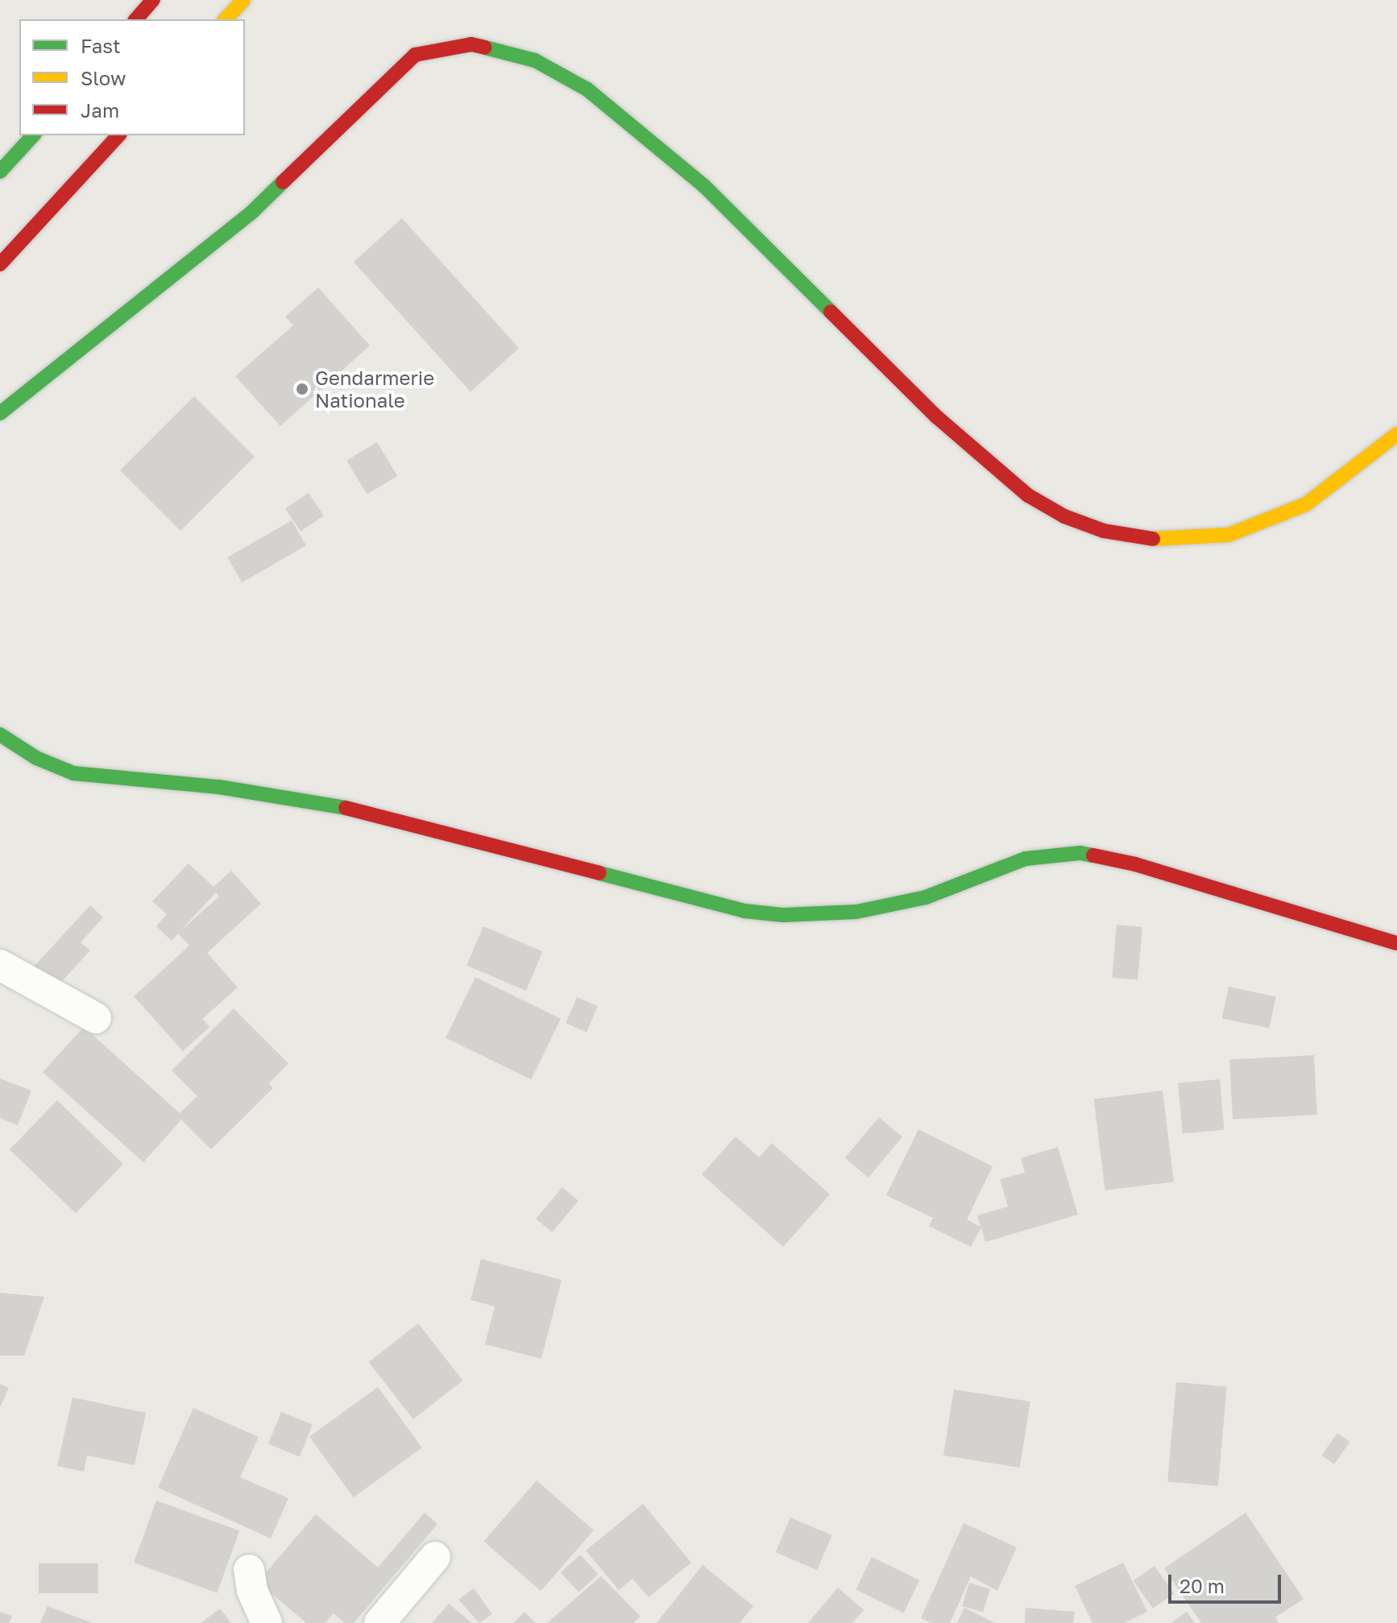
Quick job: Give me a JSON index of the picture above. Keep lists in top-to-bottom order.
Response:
{
  "places": ["Gendarmerie Nationale"],
  "legend": ["Fast", "Slow", "Jam"],
  "scale_bar": "20 m"
}
